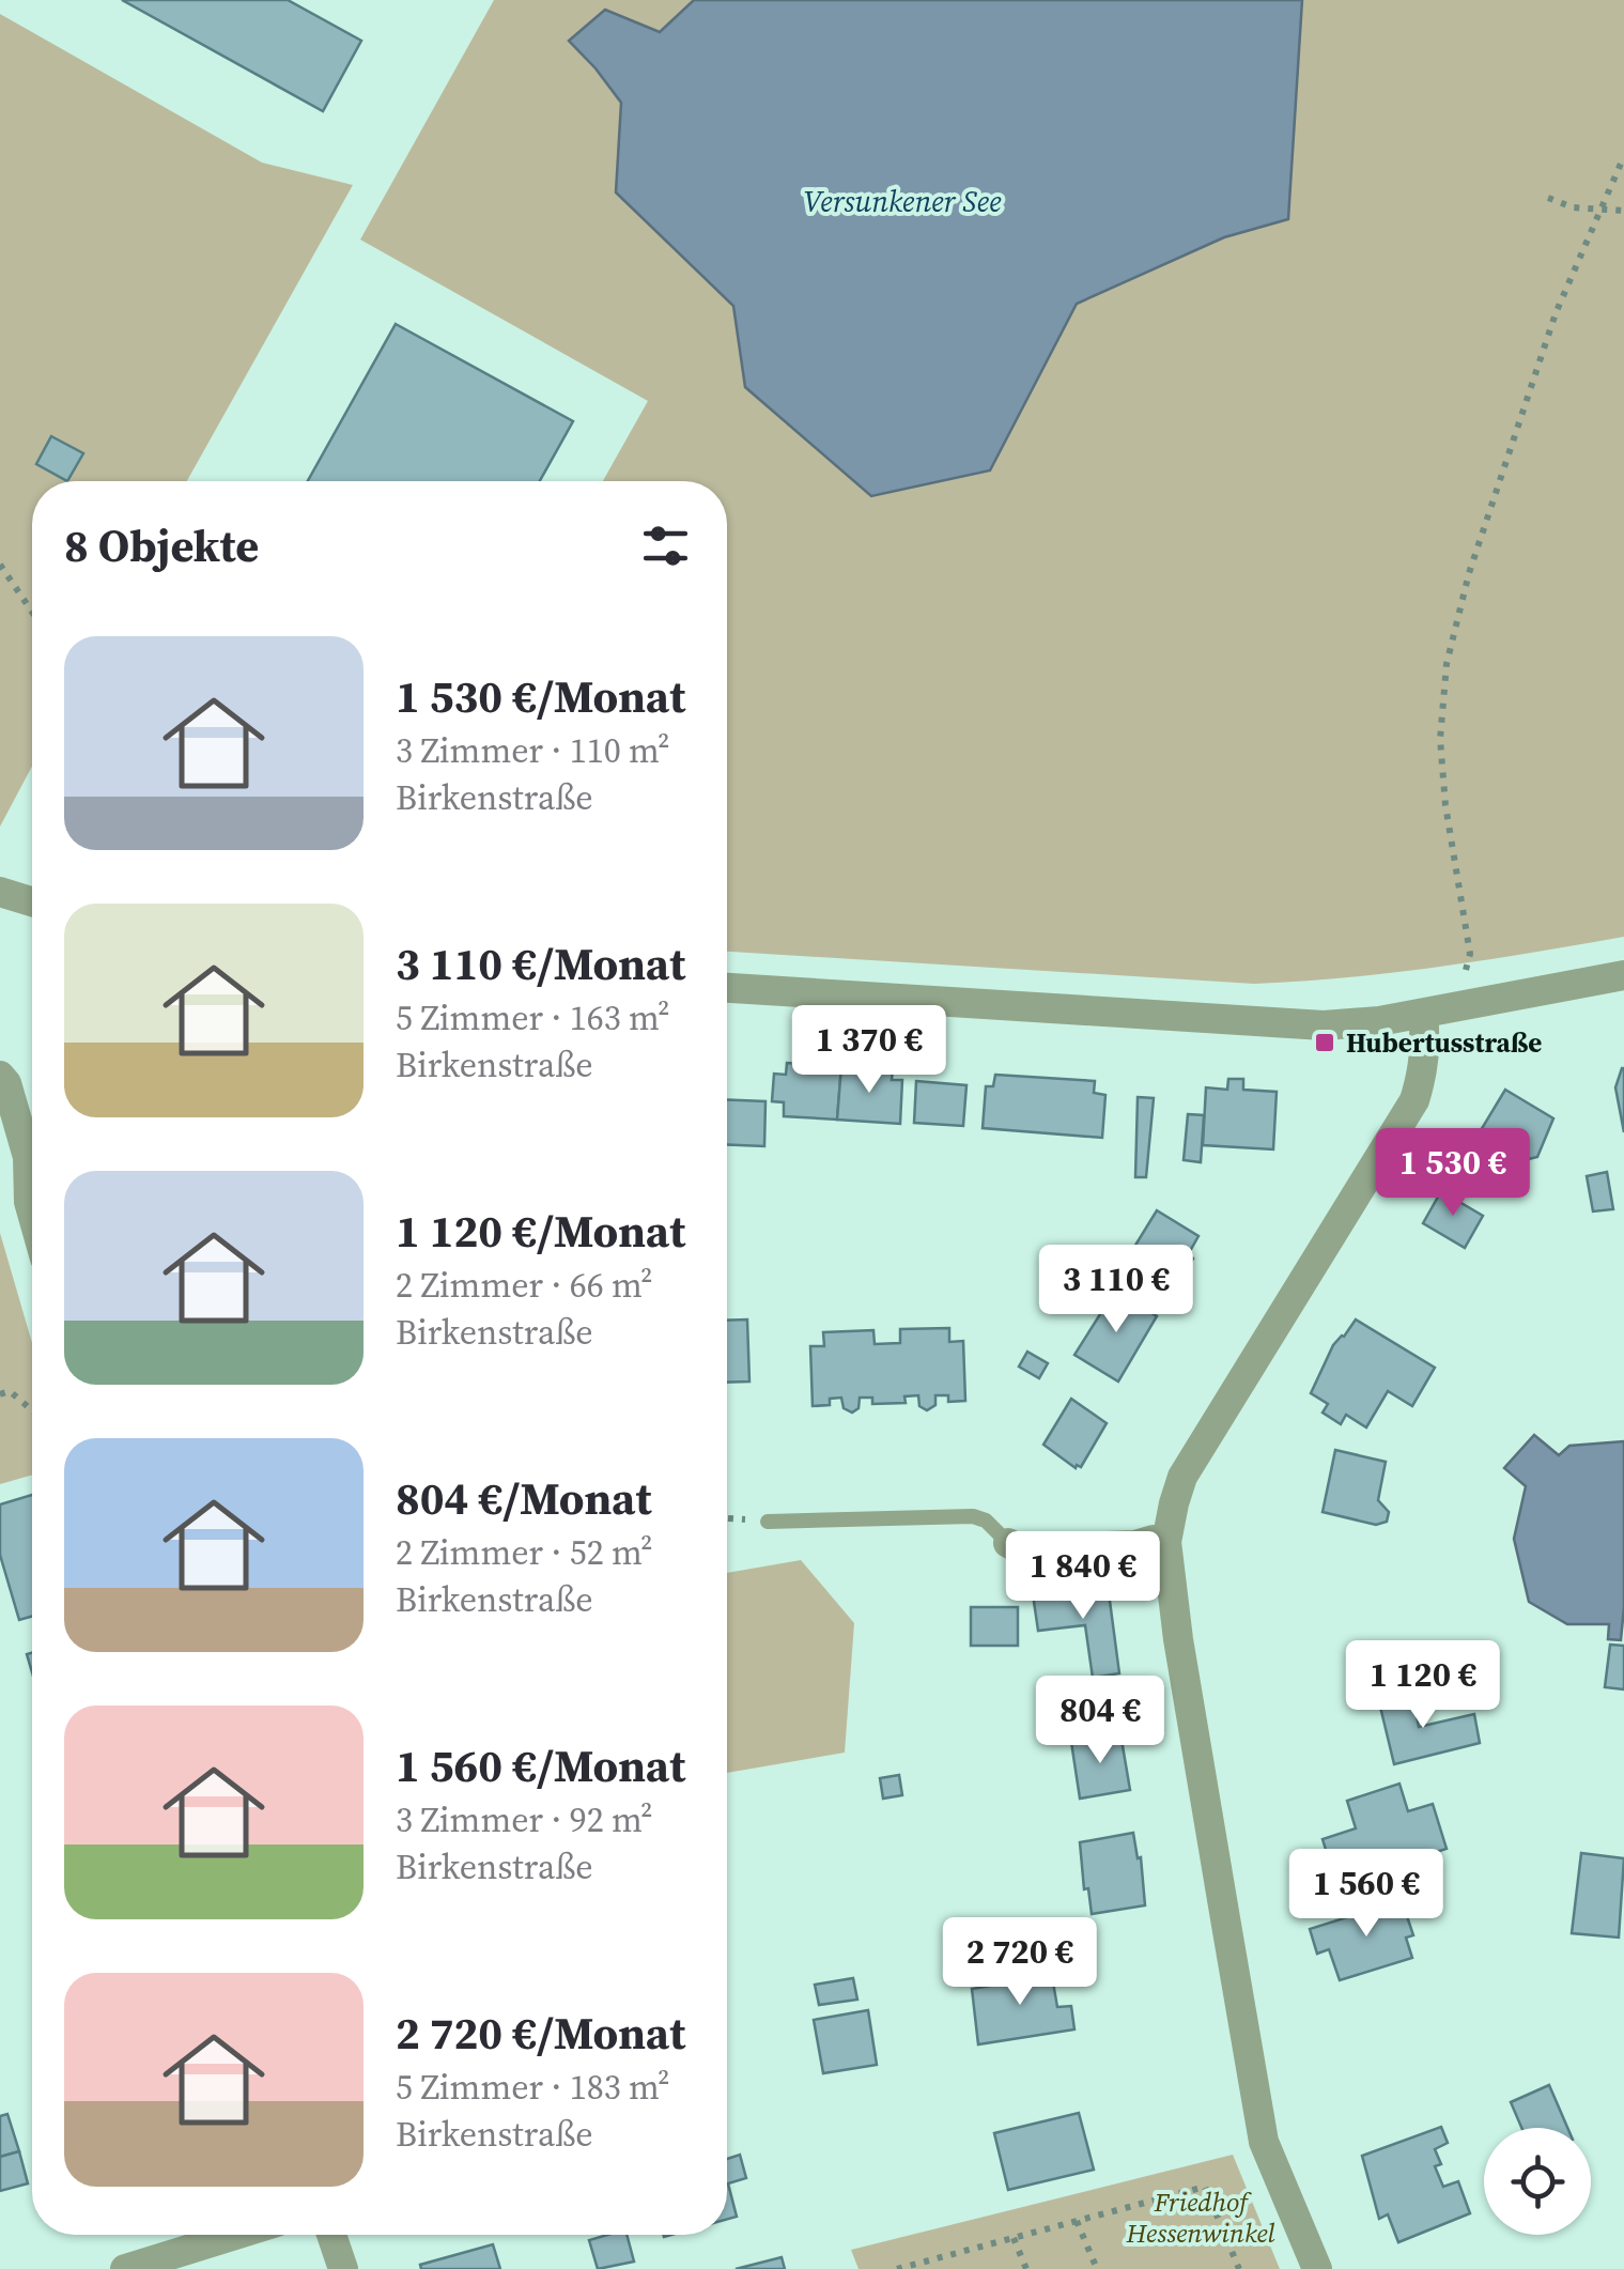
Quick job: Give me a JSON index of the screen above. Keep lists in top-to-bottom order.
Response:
{
  "water": ["Versunkener See"],
  "parks": ["Friedhof Hessenwinkel"],
  "places": {
    "transit": ["Hubertusstraße"]
  },
  "page": {
    "heading": "8 Objekte",
    "list": [
      {
        "name": "1 530 €/Monat",
        "note": "3 Zimmer · 110 m² · Birkenstraße"
      },
      {
        "name": "3 110 €/Monat",
        "note": "5 Zimmer · 163 m² · Birkenstraße"
      },
      {
        "name": "1 120 €/Monat",
        "note": "2 Zimmer · 66 m² · Birkenstraße"
      },
      {
        "name": "804 €/Monat",
        "note": "2 Zimmer · 52 m² · Birkenstraße"
      },
      {
        "name": "1 560 €/Monat",
        "note": "3 Zimmer · 92 m² · Birkenstraße"
      },
      {
        "name": "2 720 €/Monat",
        "note": "5 Zimmer · 183 m² · Birkenstraße"
      }
    ],
    "price": [
      "1 370 €",
      "1 530 €",
      "3 110 €",
      "1 840 €",
      "1 120 €",
      "804 €",
      "1 560 €",
      "2 720 €"
    ]
  }
}
